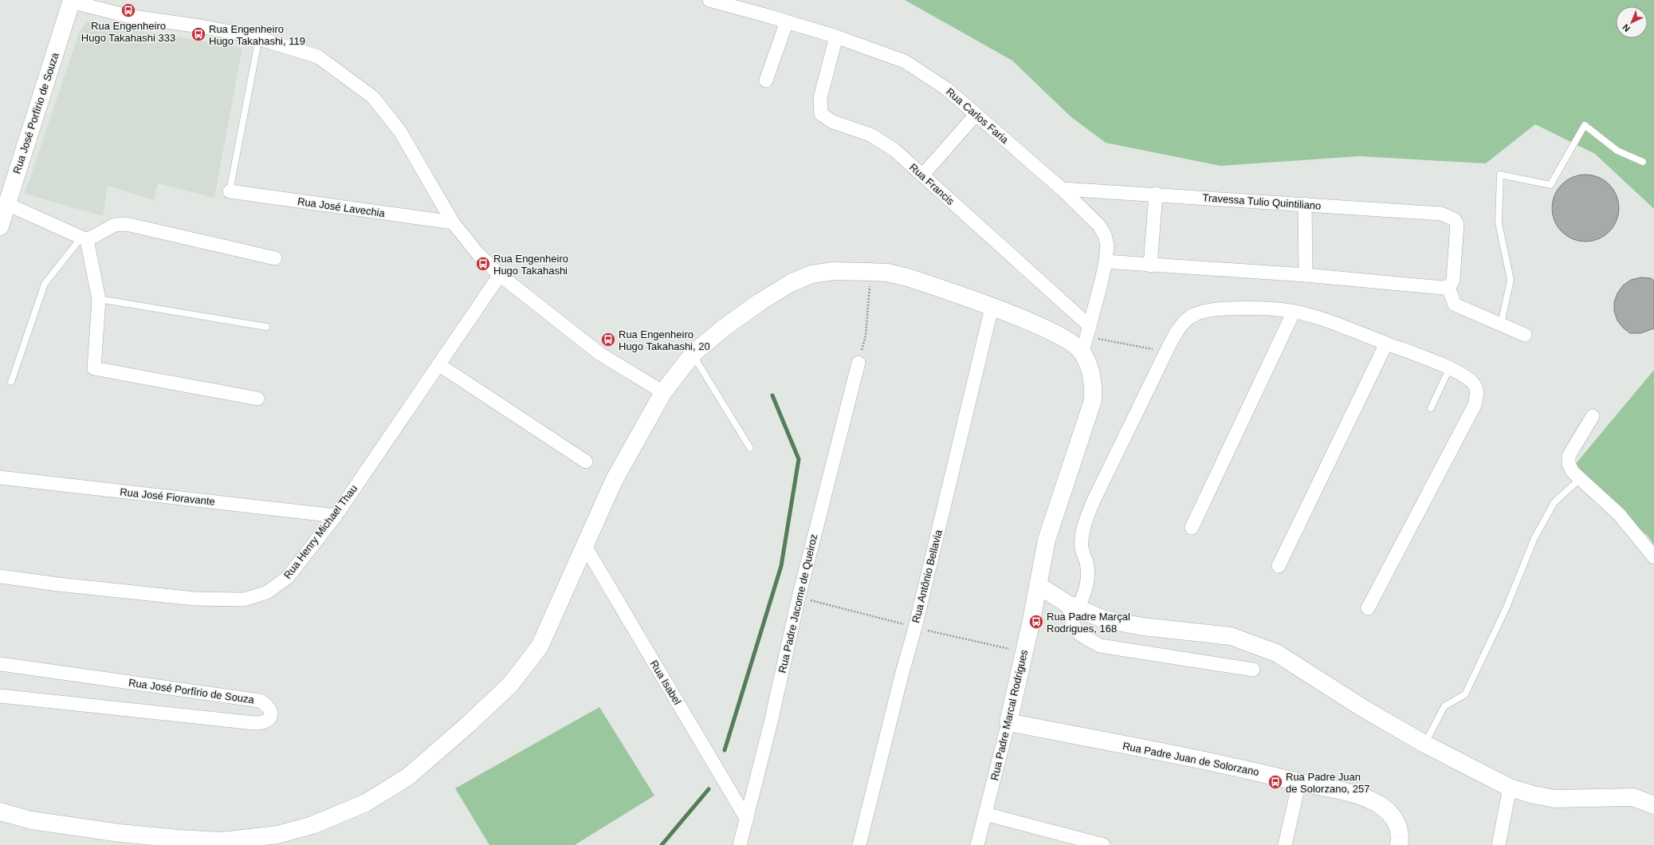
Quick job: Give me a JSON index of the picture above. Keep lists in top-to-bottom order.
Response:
{
  "streets": {
    "main road": ["Rua José Porfírio de Souza", "Rua Padre Marcal Rodrigues", "Rua Padre Juan de Solorzano"],
    "street": [
      "Rua Carlos Faria",
      "Rua Francis",
      "Travessa Tulio Quintiliano",
      "Rua José Lavechia",
      "Rua José Fioravante",
      "Rua Henry Michael Thau",
      "Rua Antônio Bellavia",
      "Rua Padre Jacome de Queiroz",
      "Rua Isabel"
    ]
  },
  "crossings": [
    ["Rua Carlos Faria", "Rua Francis"],
    ["Rua Carlos Faria", "Travessa Tulio Quintiliano"],
    ["Rua Carlos Faria", "Rua Padre Marcal Rodrigues"],
    ["Rua Francis", "Rua Padre Marcal Rodrigues"],
    ["Rua José Fioravante", "Rua Henry Michael Thau"],
    ["Rua Padre Jacome de Queiroz", "Rua Isabel"],
    ["Rua Padre Marcal Rodrigues", "Rua Padre Juan de Solorzano"]
  ],
  "places": {
    "bus stop": [
      "Rua Engenheiro Hugo Takahashi 333",
      "Rua Engenheiro Hugo Takahashi, 119",
      "Rua Engenheiro Hugo Takahashi",
      "Rua Engenheiro Hugo Takahashi, 20",
      "Rua Padre Marçal Rodrigues, 168",
      "Rua Padre Juan de Solorzano, 257"
    ]
  },
  "north": "bottom left"
}
